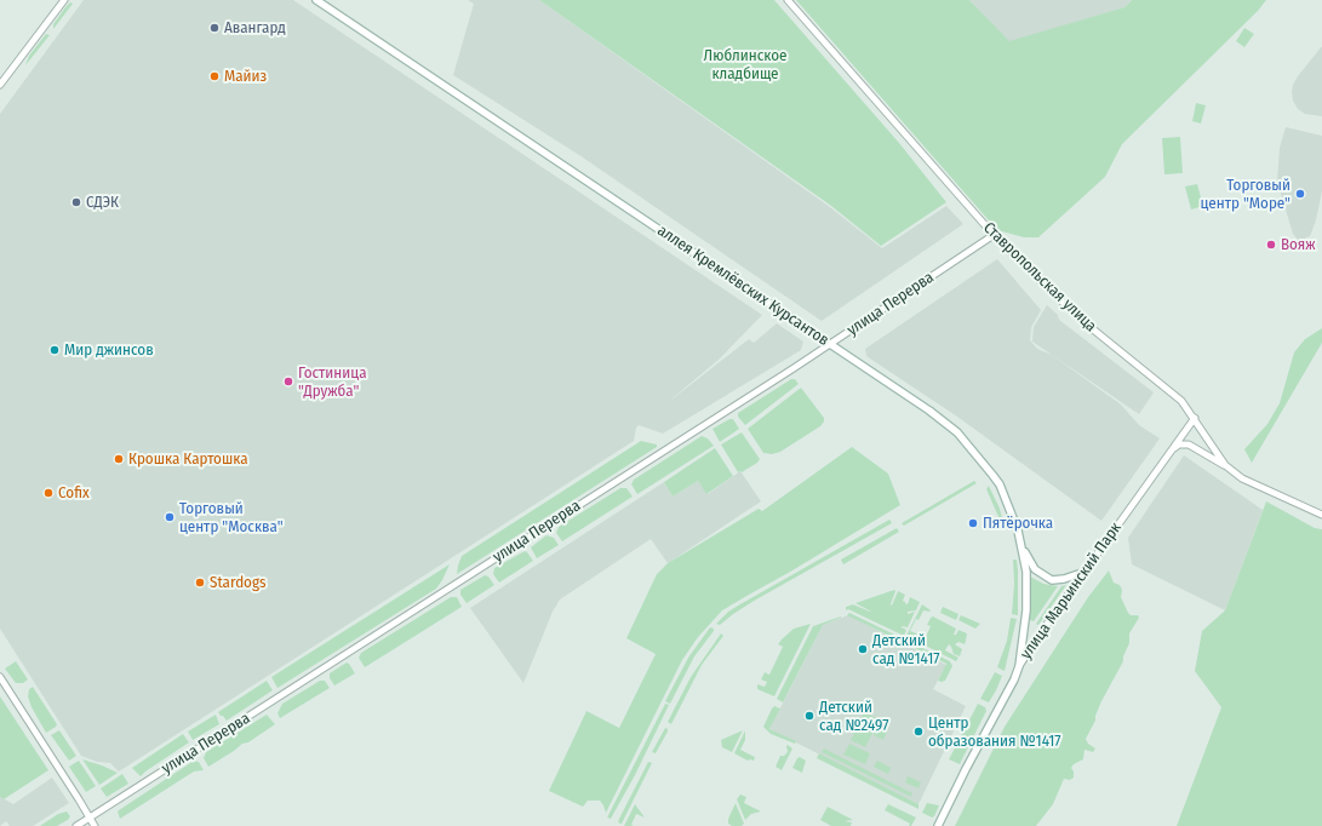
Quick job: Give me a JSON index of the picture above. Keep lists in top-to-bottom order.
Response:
{
  "streets": {
    "main road": ["аллея Кремлёвских Курсантов", "улица Марьинский Парк"],
    "street": ["Ставропольская улица", "улица Перерва"]
  },
  "crossings": [
    ["Ставропольская улица", "улица Перерва"],
    ["Ставропольская улица", "улица Марьинский Парк"],
    ["аллея Кремлёвских Курсантов", "улица Перерва"],
    ["аллея Кремлёвских Курсантов", "улица Марьинский Парк"]
  ],
  "parks": ["Люблинское кладбище"],
  "places": [
    "Авангард",
    "Майиз",
    "Торговый центр \"Море\"",
    "СДЭК",
    "Вояж",
    "Мир джинсов",
    "Гостиница \"Дружба\"",
    "Крошка Картошка",
    "Cofix",
    "Торговый центр \"Москва\"",
    "Пятёрочка",
    "Stardogs",
    "Детский сад №1417",
    "Детский сад №2497",
    "Центр образования №1417"
  ]
}
